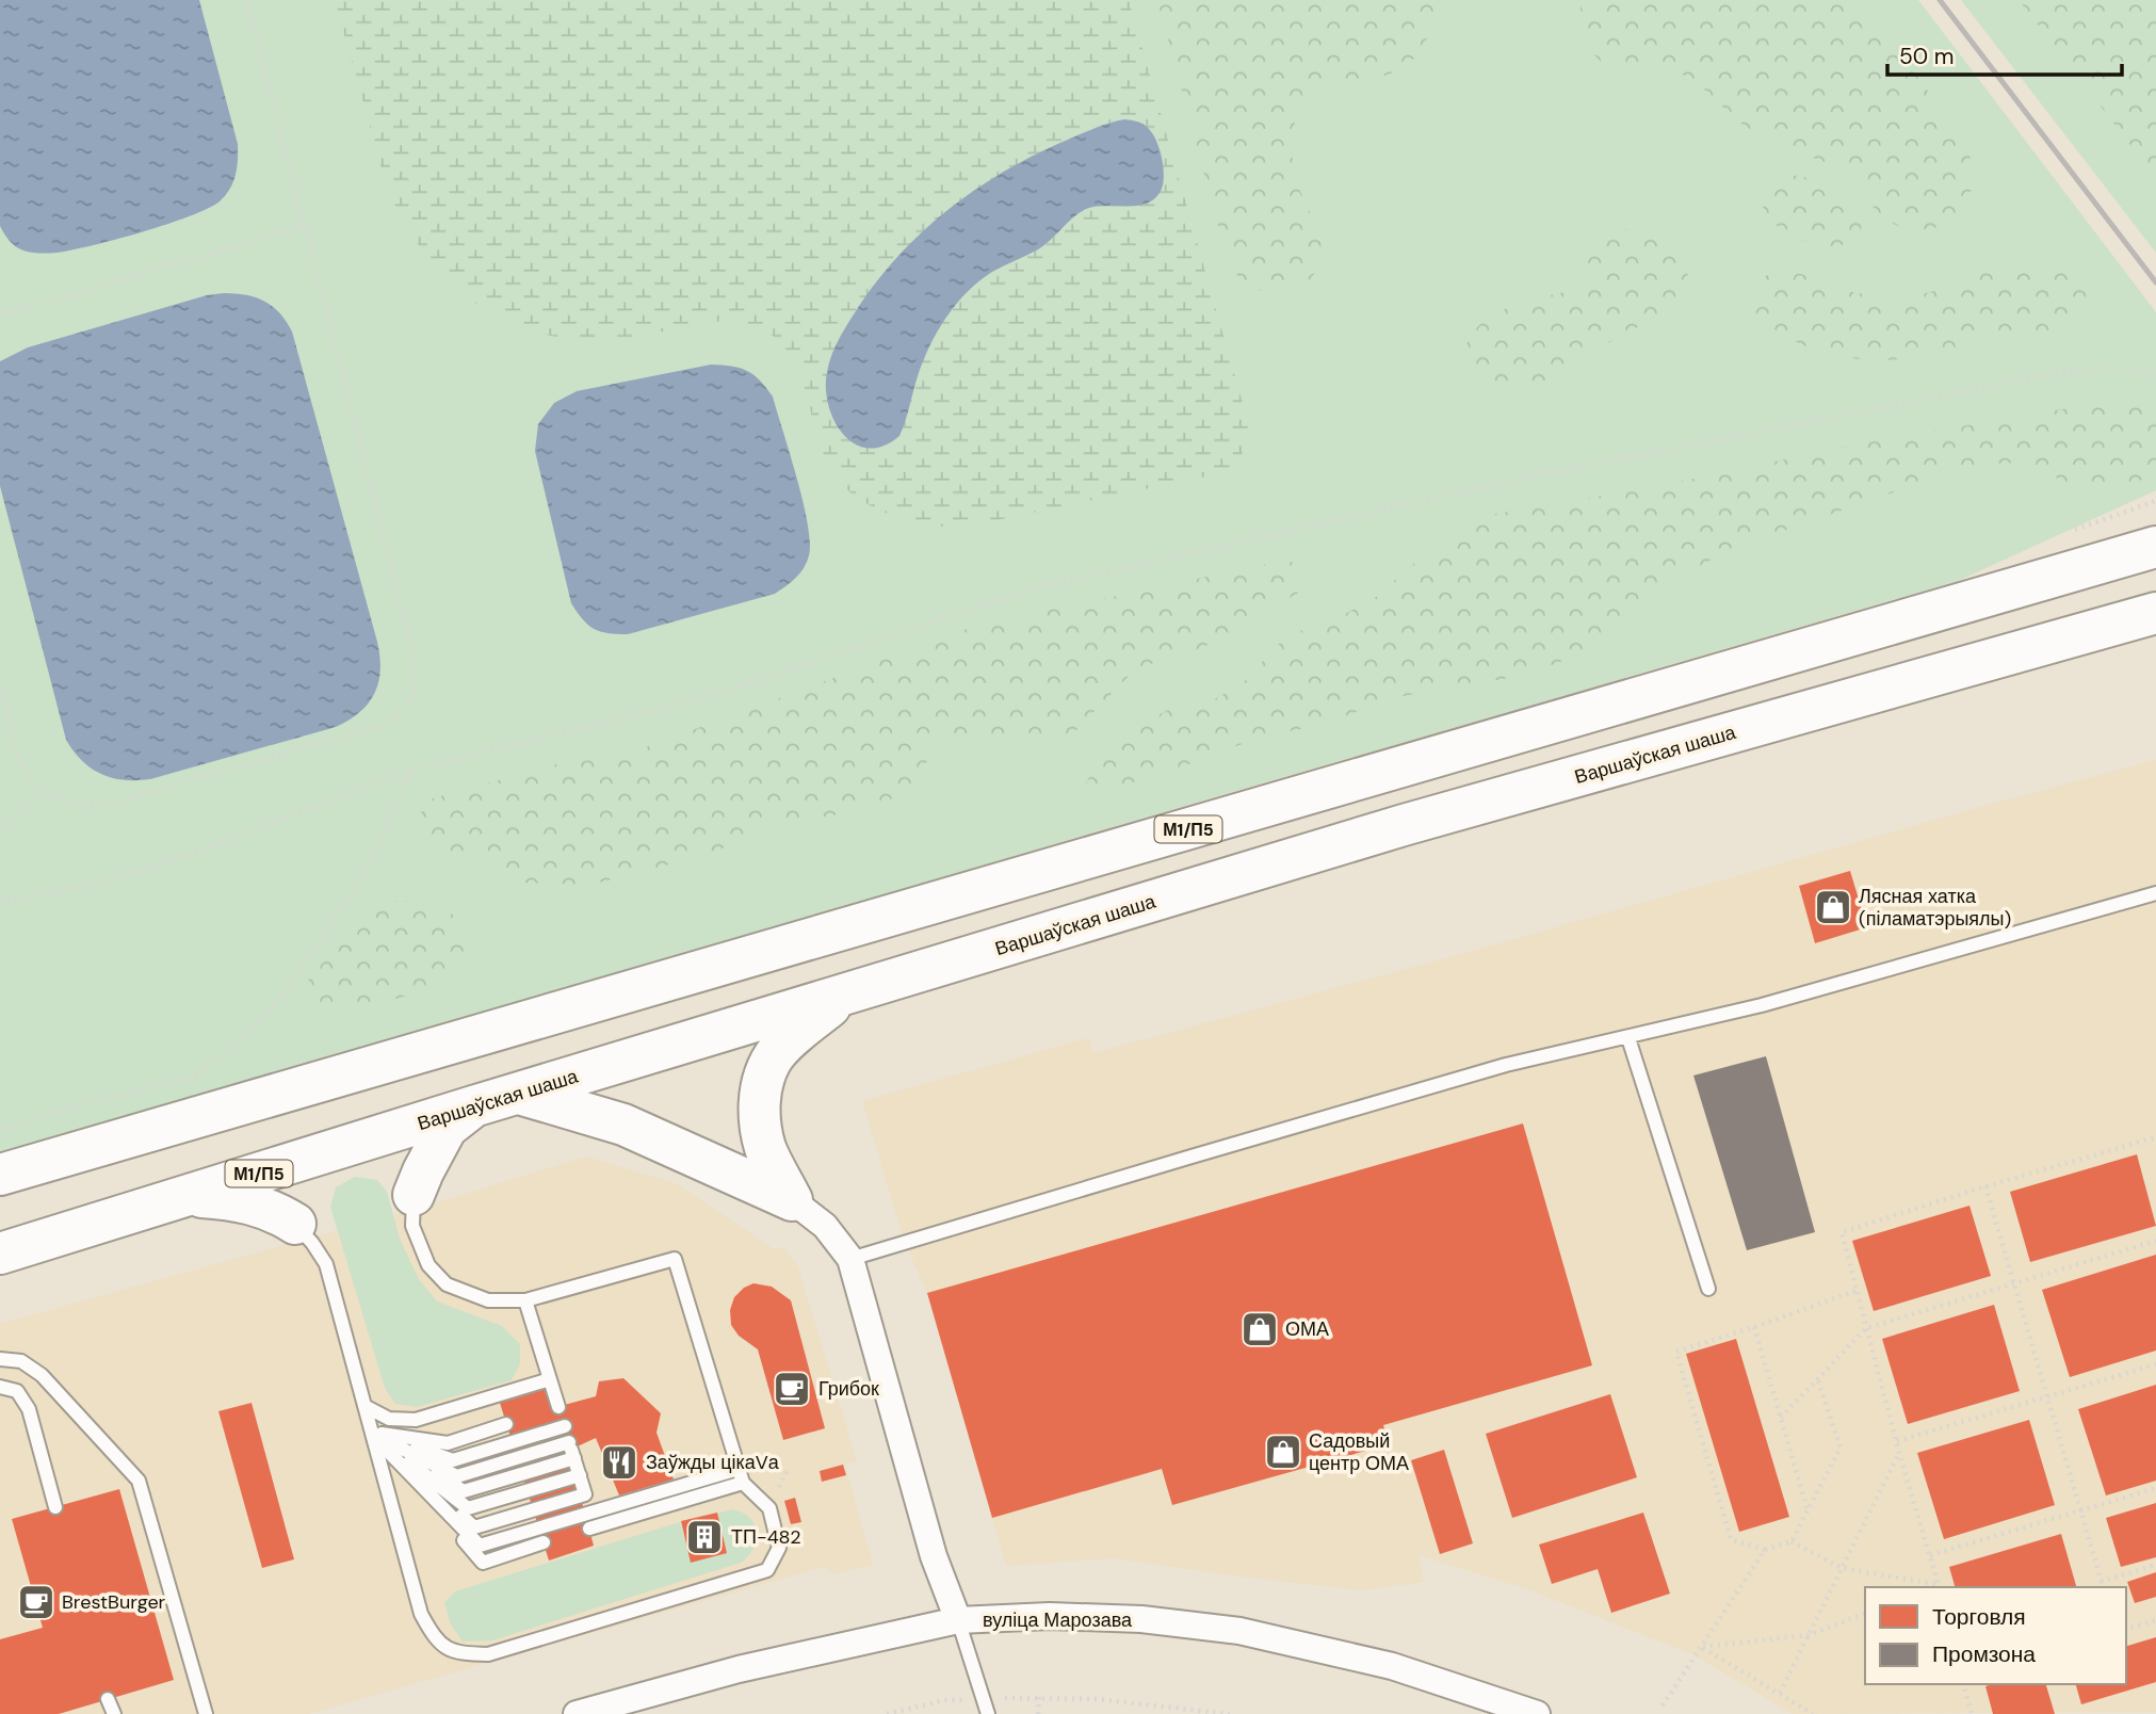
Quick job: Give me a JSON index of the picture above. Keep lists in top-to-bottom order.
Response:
{
  "streets": {
    "highway": ["Варшаўская шаша", "М1/П5"],
    "street": ["вуліца Марозава"]
  },
  "places": {
    "shop": ["Лясная хатка (піламатэрыялы)", "ОМА", "Садовый центр ОМА"],
    "cafe": ["Грибок", "BrestBurger"],
    "restaurant": ["Заўжды цікаVа"],
    "building": ["ТП-482"]
  },
  "legend": ["Торговля", "Промзона"],
  "scale_bar": "50 m"
}
